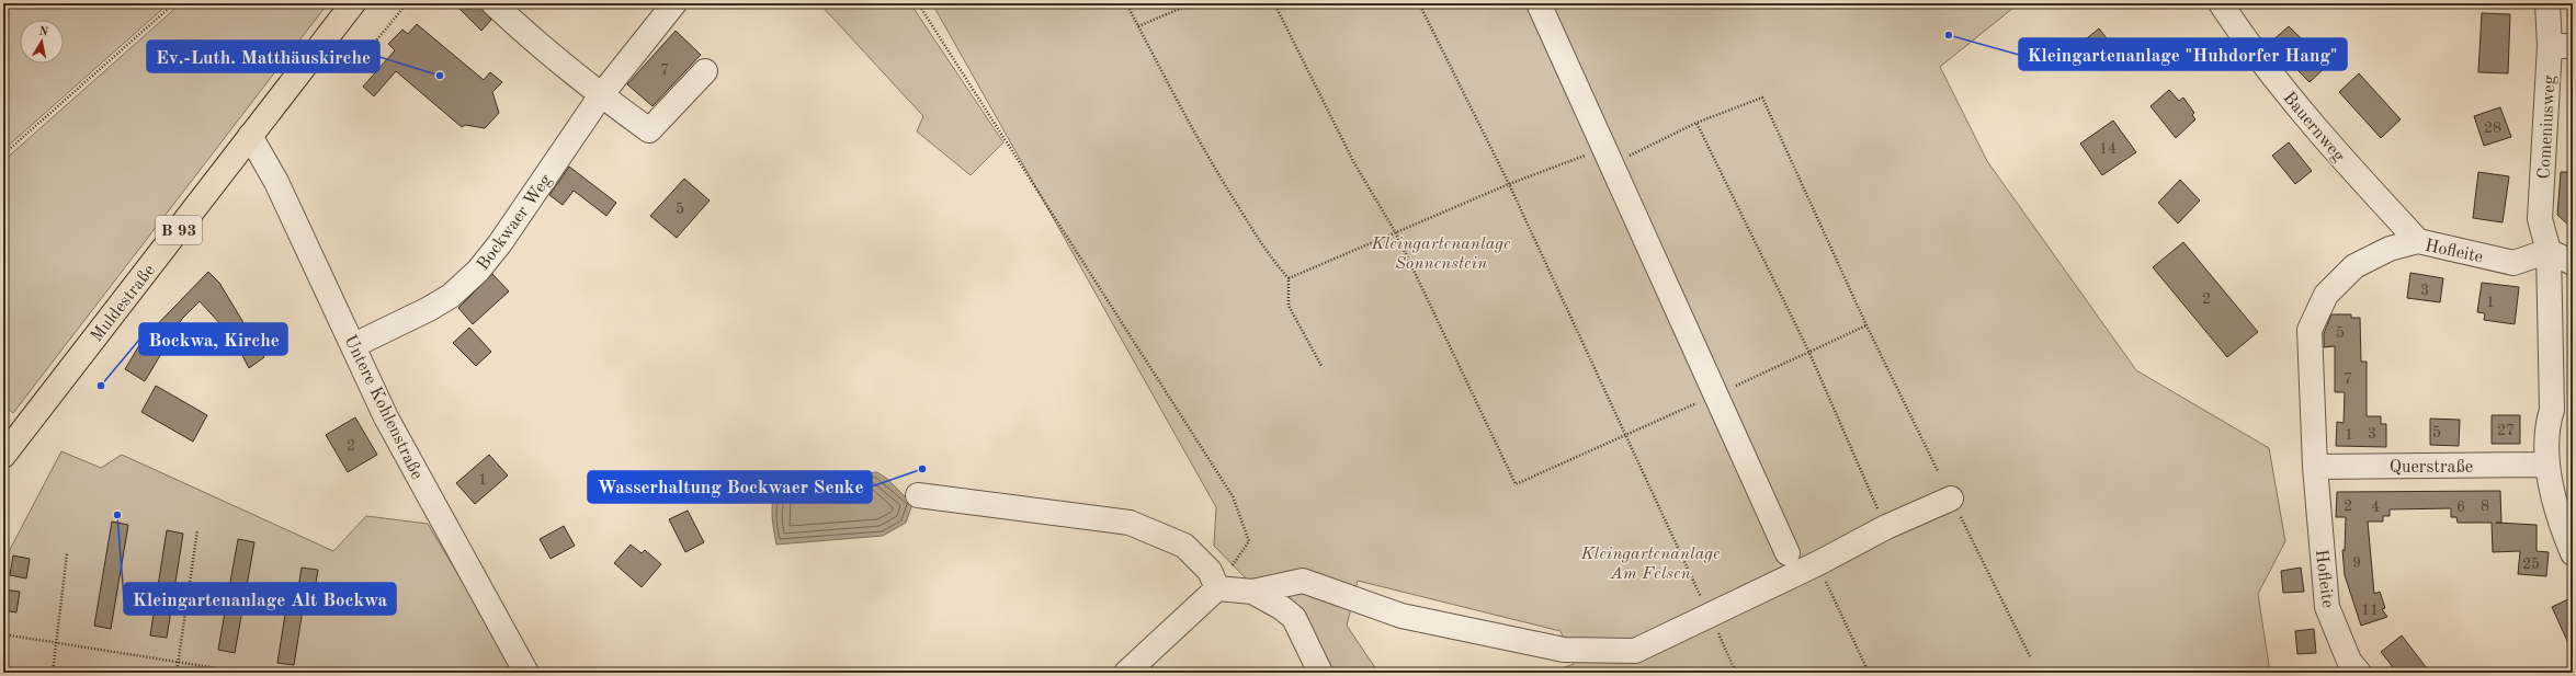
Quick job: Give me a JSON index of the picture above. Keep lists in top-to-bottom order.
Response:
{
  "streets": {
    "main road": ["B 93", "Muldestraße"],
    "street": [
      "Bauernweg",
      "Comeniusweg",
      "Bockwaer Weg",
      "Hofleite",
      "Untere Kohlenstraße",
      "Querstraße"
    ]
  },
  "crossings": [
    ["Bauernweg", "Hofleite"],
    ["Comeniusweg", "Hofleite"],
    ["Bockwaer Weg", "Untere Kohlenstraße"],
    ["Hofleite", "Querstraße"],
    ["Muldestraße", "Untere Kohlenstraße"]
  ],
  "parks": ["Kleingartenanlage Sonnenstein", "Kleingartenanlage Am Felsen"],
  "places": [
    "Kleingartenanlage \"Huhdorfer Hang\"",
    "Ev.-Luth. Matthäuskirche",
    "Bockwa, Kirche",
    "Wasserhaltung Bockwaer Senke",
    "Kleingartenanlage Alt Bockwa"
  ],
  "house_numbers": [
    "7",
    "28",
    "14",
    "5",
    "3",
    "2",
    "1",
    "5",
    "7",
    "27",
    "5",
    "3",
    "1",
    "2",
    "1",
    "2",
    "8",
    "4",
    "6",
    "9",
    "25",
    "11"
  ],
  "north": "top"
}
